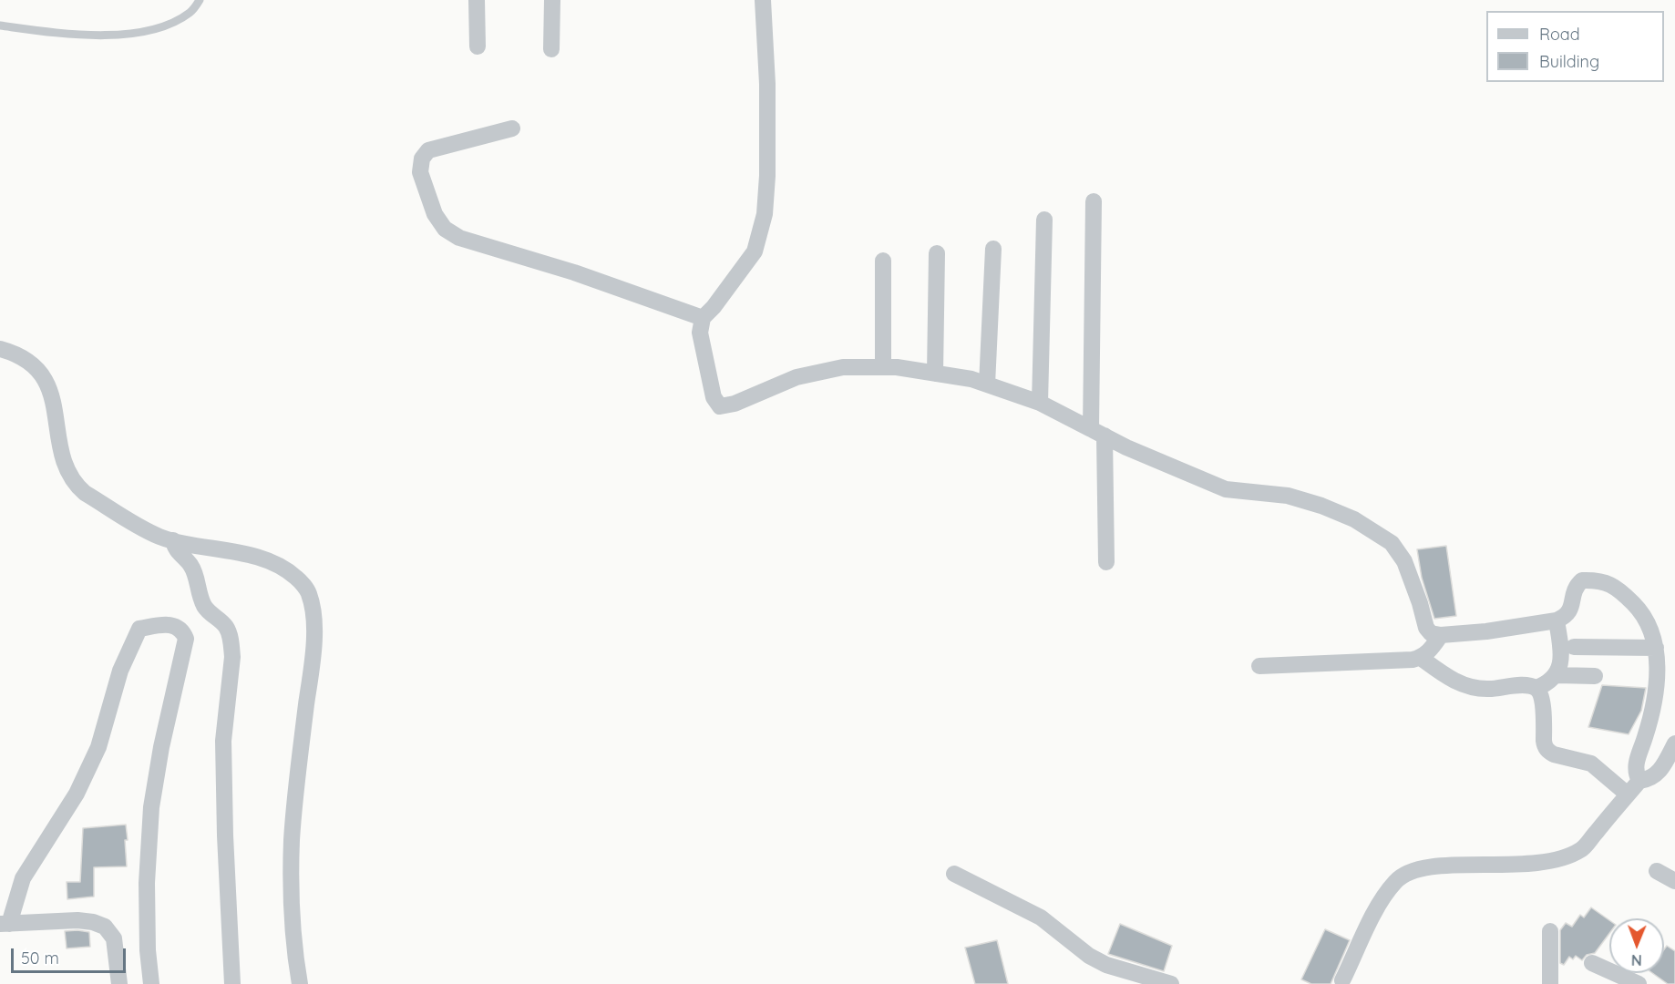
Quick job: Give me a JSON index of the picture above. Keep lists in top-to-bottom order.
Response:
{
  "legend": ["Road", "Building"],
  "scale_bar": "50 m",
  "north": "bottom"
}
